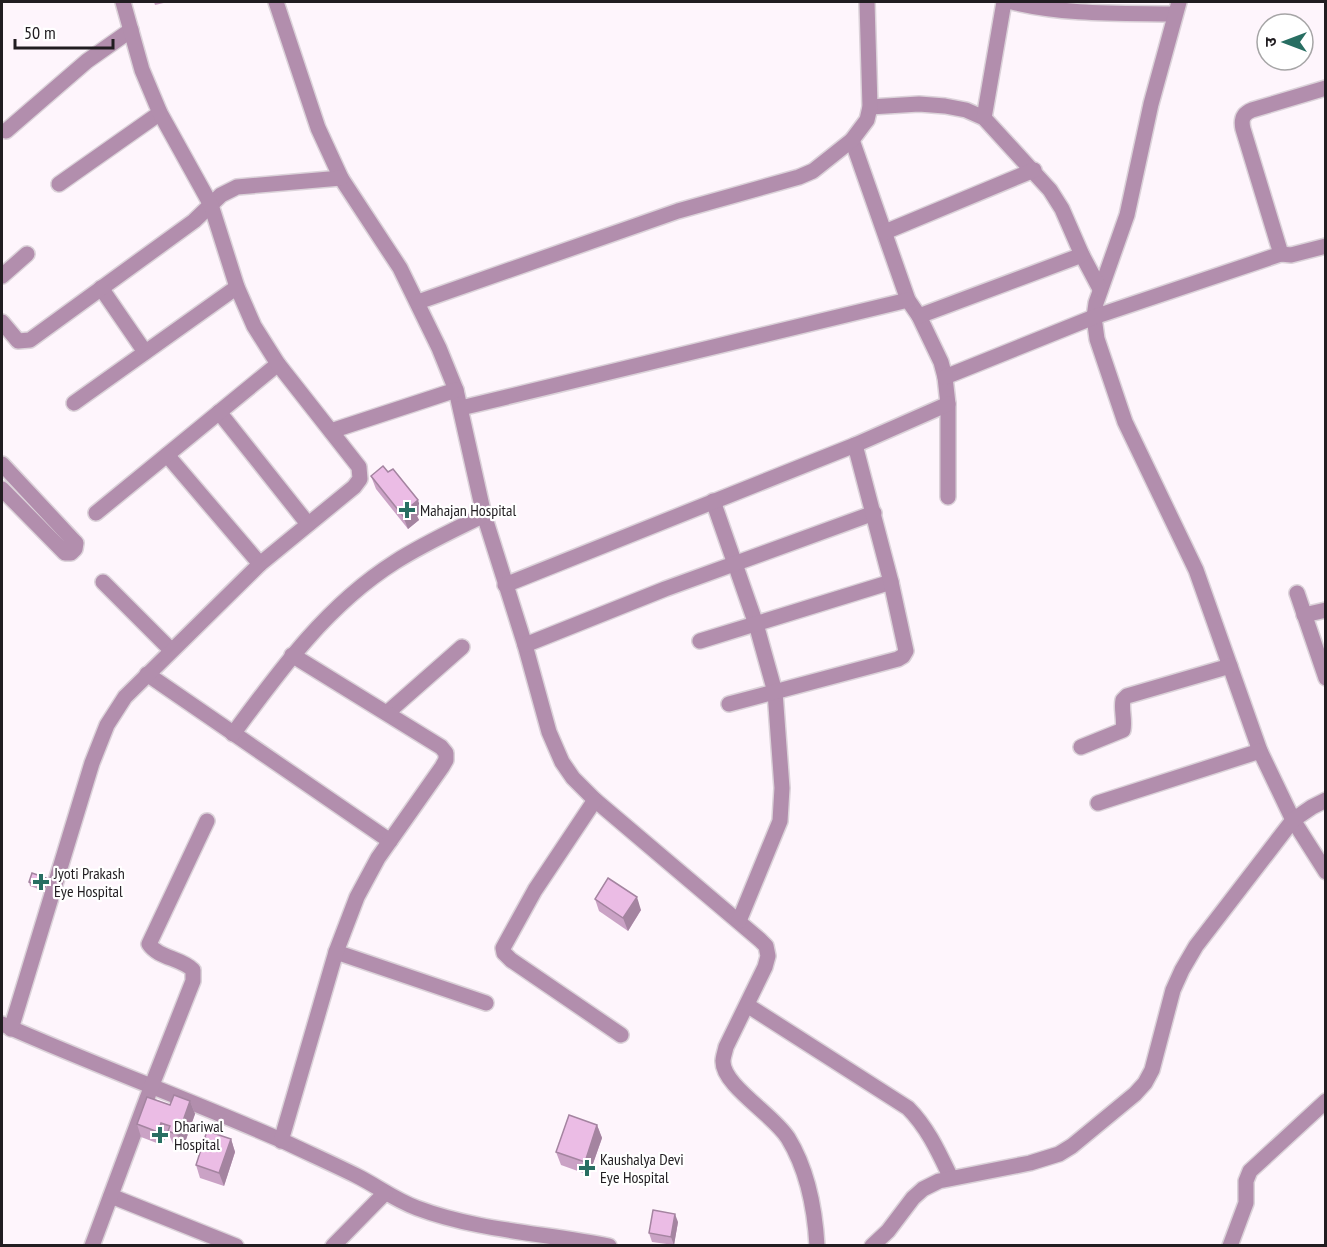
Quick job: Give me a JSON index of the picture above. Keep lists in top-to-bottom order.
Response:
{
  "places": {
    "health": [
      "Mahajan Hospital",
      "Jyoti Prakash Eye Hospital",
      "Dhariwal Hospital",
      "Kaushalya Devi Eye Hospital"
    ]
  },
  "scale_bar": "50 m",
  "north": "left"
}
